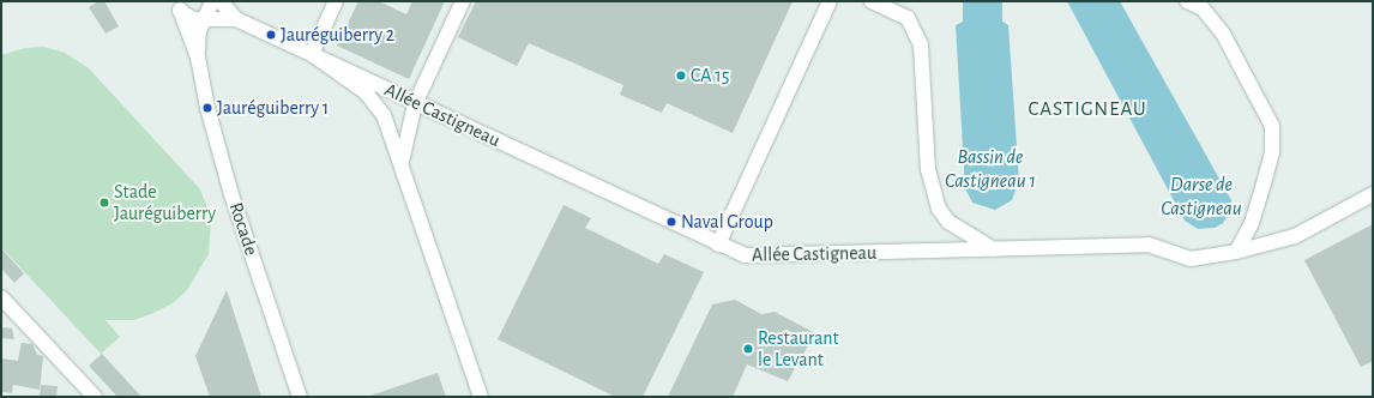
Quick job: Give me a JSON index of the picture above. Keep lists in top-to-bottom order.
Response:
{
  "streets": {
    "street": ["Allée Castigneau", "Rocade"]
  },
  "districts": ["CASTIGNEAU"],
  "water": ["Bassin de Castigneau 1", "Darse de Castigneau"],
  "places": [
    "Jauréguiberry 2",
    "CA 15",
    "Jauréguiberry 1",
    "Stade Jauréguiberry",
    "Naval Group",
    "Restaurant le Levant"
  ]
}
